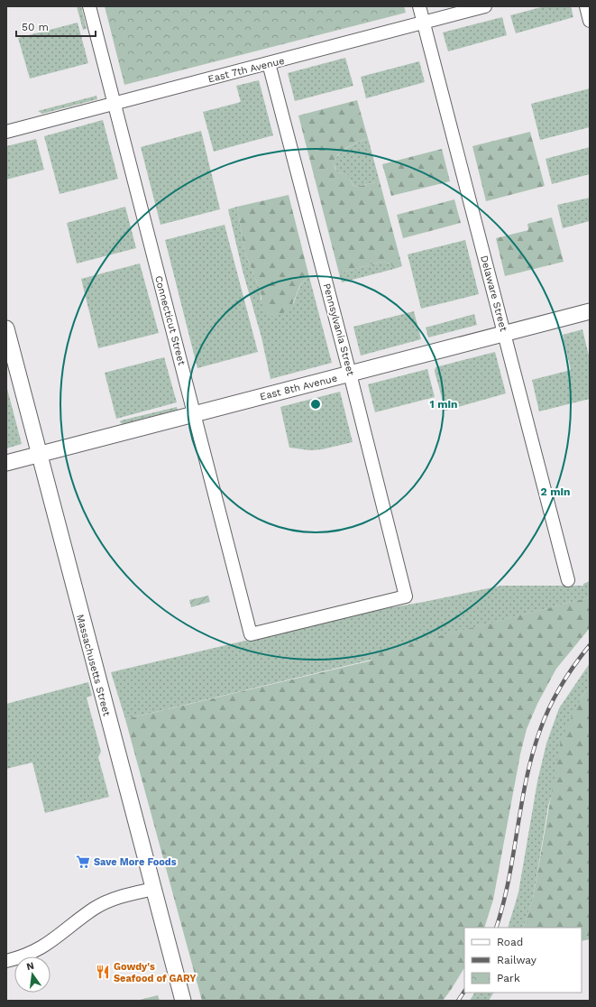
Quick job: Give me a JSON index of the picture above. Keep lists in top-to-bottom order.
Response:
{
  "streets": {
    "street": [
      "East 7th Avenue",
      "Delaware Street",
      "Connecticut Street",
      "Pennsylvania Street",
      "East 8th Avenue",
      "Massachusetts Street"
    ]
  },
  "crossings": [
    ["East 7th Avenue", "Delaware Street"],
    ["East 7th Avenue", "Connecticut Street"],
    ["East 7th Avenue", "Pennsylvania Street"],
    ["Delaware Street", "East 8th Avenue"],
    ["Connecticut Street", "Pennsylvania Street"],
    ["Connecticut Street", "East 8th Avenue"],
    ["Pennsylvania Street", "East 8th Avenue"],
    ["East 8th Avenue", "Massachusetts Street"]
  ],
  "places": {
    "supermarket": ["Save More Foods"],
    "restaurant": ["Gowdy's Seafood of GARY"]
  },
  "legend": ["Road", "Railway", "Park"],
  "scale_bar": "50 m",
  "north": "top",
  "rings": ["1 min", "2 min"]
}
